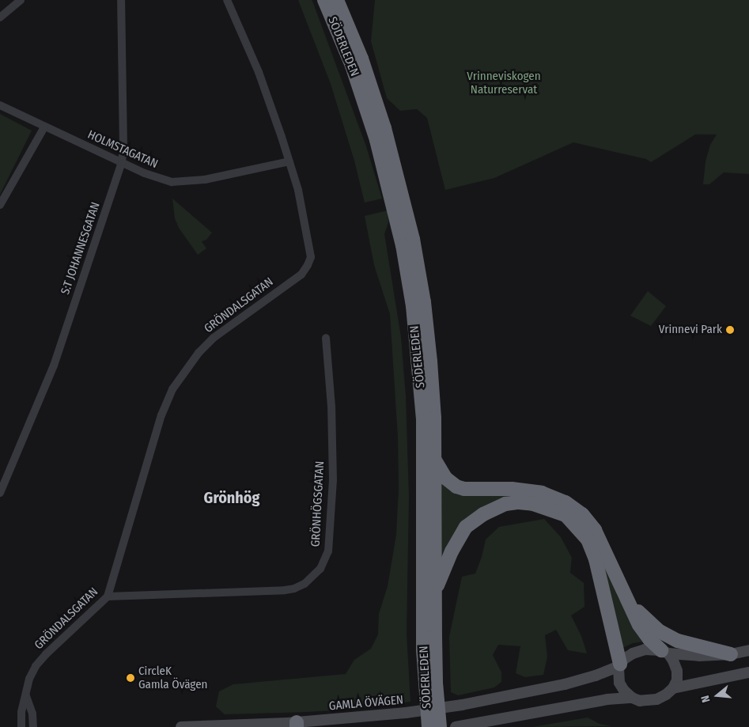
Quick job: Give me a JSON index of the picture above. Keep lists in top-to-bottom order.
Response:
{
  "streets": {
    "highway": ["SÖDERLEDEN"],
    "main road": ["GAMLA ÖVÄGEN"],
    "street": [
      "HOLMSTAGATAN",
      "S:T JOHANNESGATAN",
      "GRÖNDALSGATAN",
      "GRÖNHÖGSGATAN"
    ]
  },
  "crossings": [
    ["HOLMSTAGATAN", "S:T JOHANNESGATAN"],
    ["HOLMSTAGATAN", "GRÖNDALSGATAN"],
    ["GRÖNDALSGATAN", "GRÖNHÖGSGATAN"]
  ],
  "districts": ["Grönhög"],
  "parks": ["Vrinneviskogen Naturreservat"],
  "places": ["Vrinnevi Park", "CircleK Gamla Övägen"],
  "north": "left"
}
